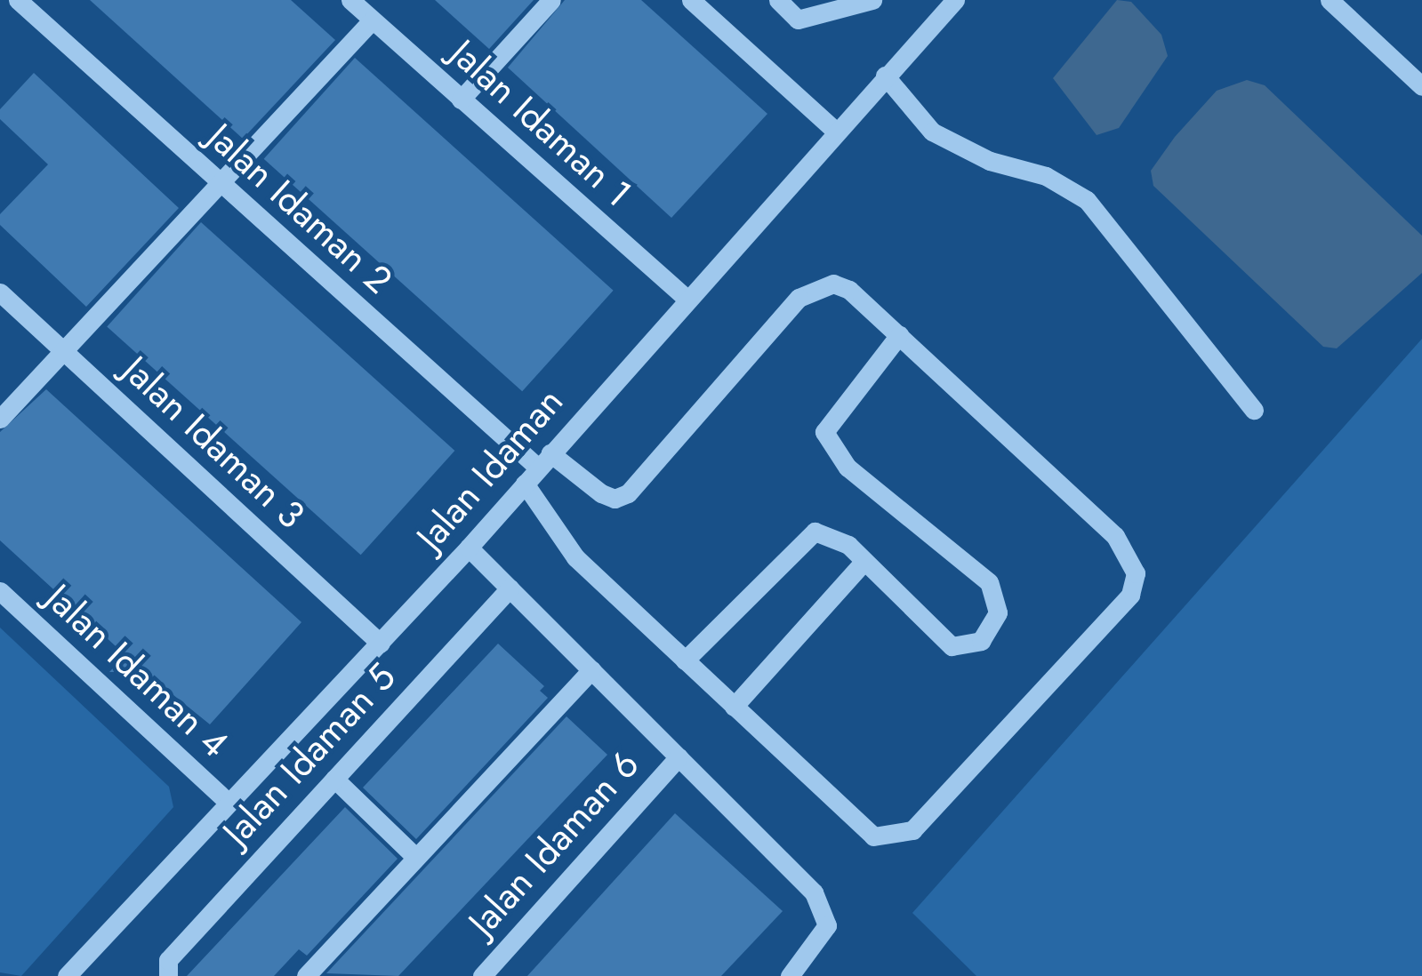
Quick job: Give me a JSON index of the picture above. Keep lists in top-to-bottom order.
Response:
{
  "streets": {
    "street": [
      "Jalan Idaman 1",
      "Jalan Idaman 2",
      "Jalan Idaman 3",
      "Jalan Idaman",
      "Jalan Idaman 4",
      "Jalan Idaman 5",
      "Jalan Idaman 6"
    ]
  },
  "crossings": [
    ["Jalan Idaman 1", "Jalan Idaman"],
    ["Jalan Idaman 2", "Jalan Idaman"],
    ["Jalan Idaman 3", "Jalan Idaman"],
    ["Jalan Idaman", "Jalan Idaman 4"]
  ]
}
